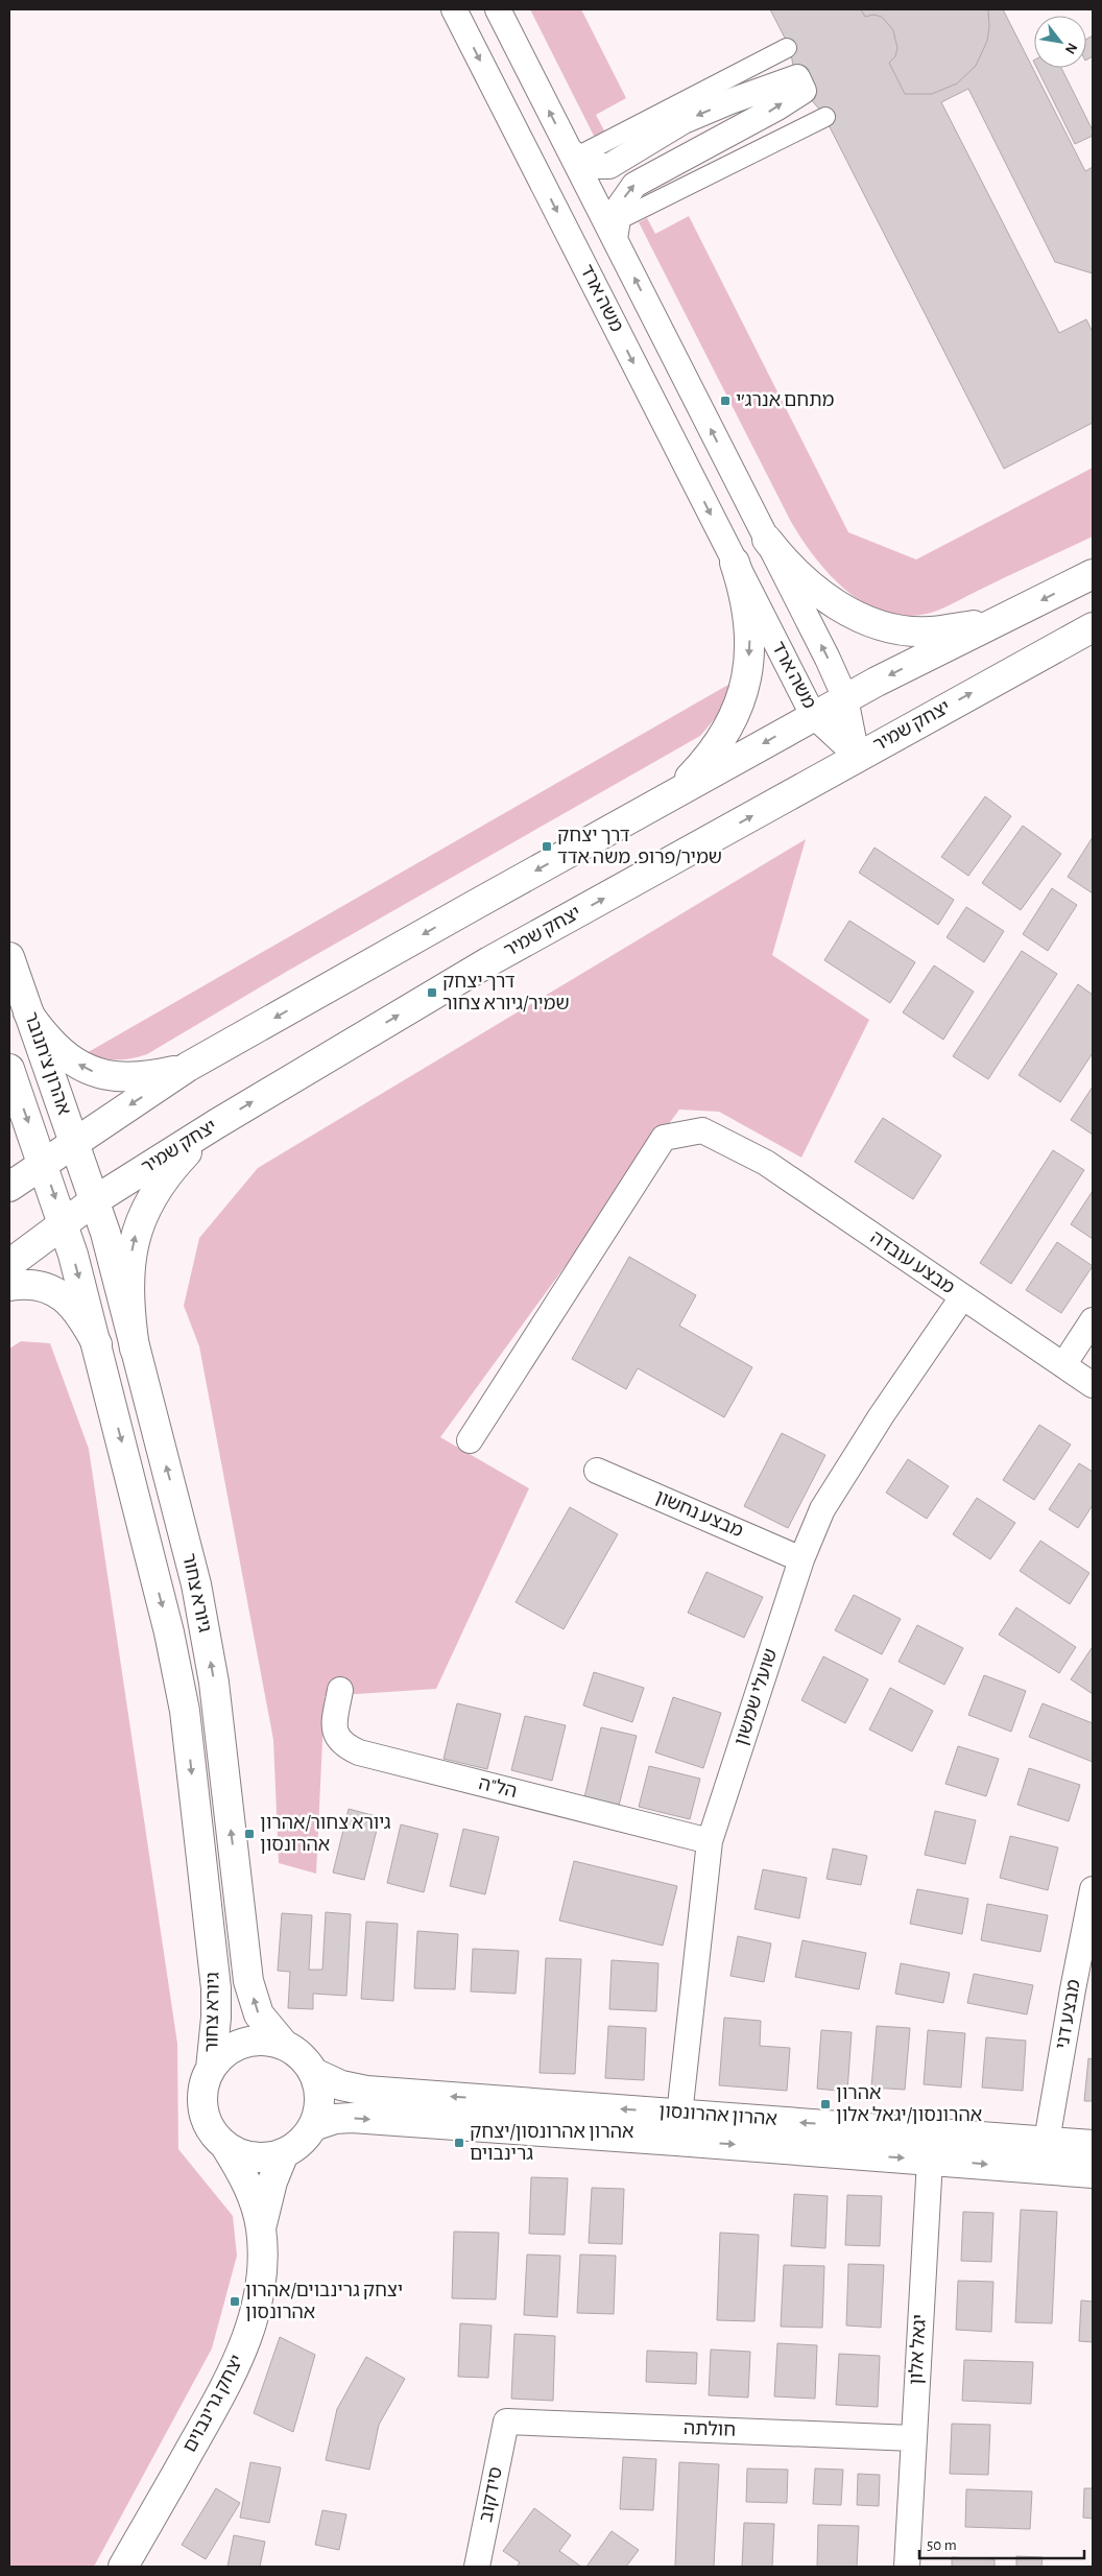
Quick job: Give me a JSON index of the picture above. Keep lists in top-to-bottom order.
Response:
{
  "streets": {
    "street": [
      "משה ארד",
      "יצחק שמיר",
      "אהרון צ'חנובר",
      "מבצע עובדה",
      "מבצע נחשון",
      "גיורא צחור",
      "שועלי שמשון",
      "הל\"ה",
      "מבצע דני",
      "אהרון אהרונסון",
      "יגאל אלון",
      "יצחק גרינבוים",
      "חולתה",
      "סידקוב"
    ]
  },
  "crossings": [
    ["משה ארד", "יצחק שמיר"],
    ["יצחק שמיר", "גיורא צחור"],
    ["אהרון צ'חנובר", "גיורא צחור"],
    ["מבצע עובדה", "שועלי שמשון"],
    ["מבצע נחשון", "שועלי שמשון"],
    ["גיורא צחור", "אהרון אהרונסון"],
    ["גיורא צחור", "יצחק גרינבוים"],
    ["שועלי שמשון", "הל\"ה"],
    ["שועלי שמשון", "אהרון אהרונסון"],
    ["מבצע דני", "אהרון אהרונסון"],
    ["אהרון אהרונסון", "יגאל אלון"],
    ["אהרון אהרונסון", "יצחק גרינבוים"],
    ["יגאל אלון", "חולתה"],
    ["חולתה", "סידקוב"]
  ],
  "places": {
    "transit": [
      "מתחם אנרג׳י",
      "דרך יצחק שמיר/פרופ. משה אדד",
      "דרך יצחק שמיר/גיורא צחור",
      "גיורא צחור/אהרון אהרונסון",
      "אהרון אהרונסון/יגאל אלון",
      "אהרון אהרונסון/יצחק גרינבוים",
      "יצחק גרינבוים/אהרון אהרונסון"
    ]
  },
  "scale_bar": "50 m",
  "north": "bottom right"
}
